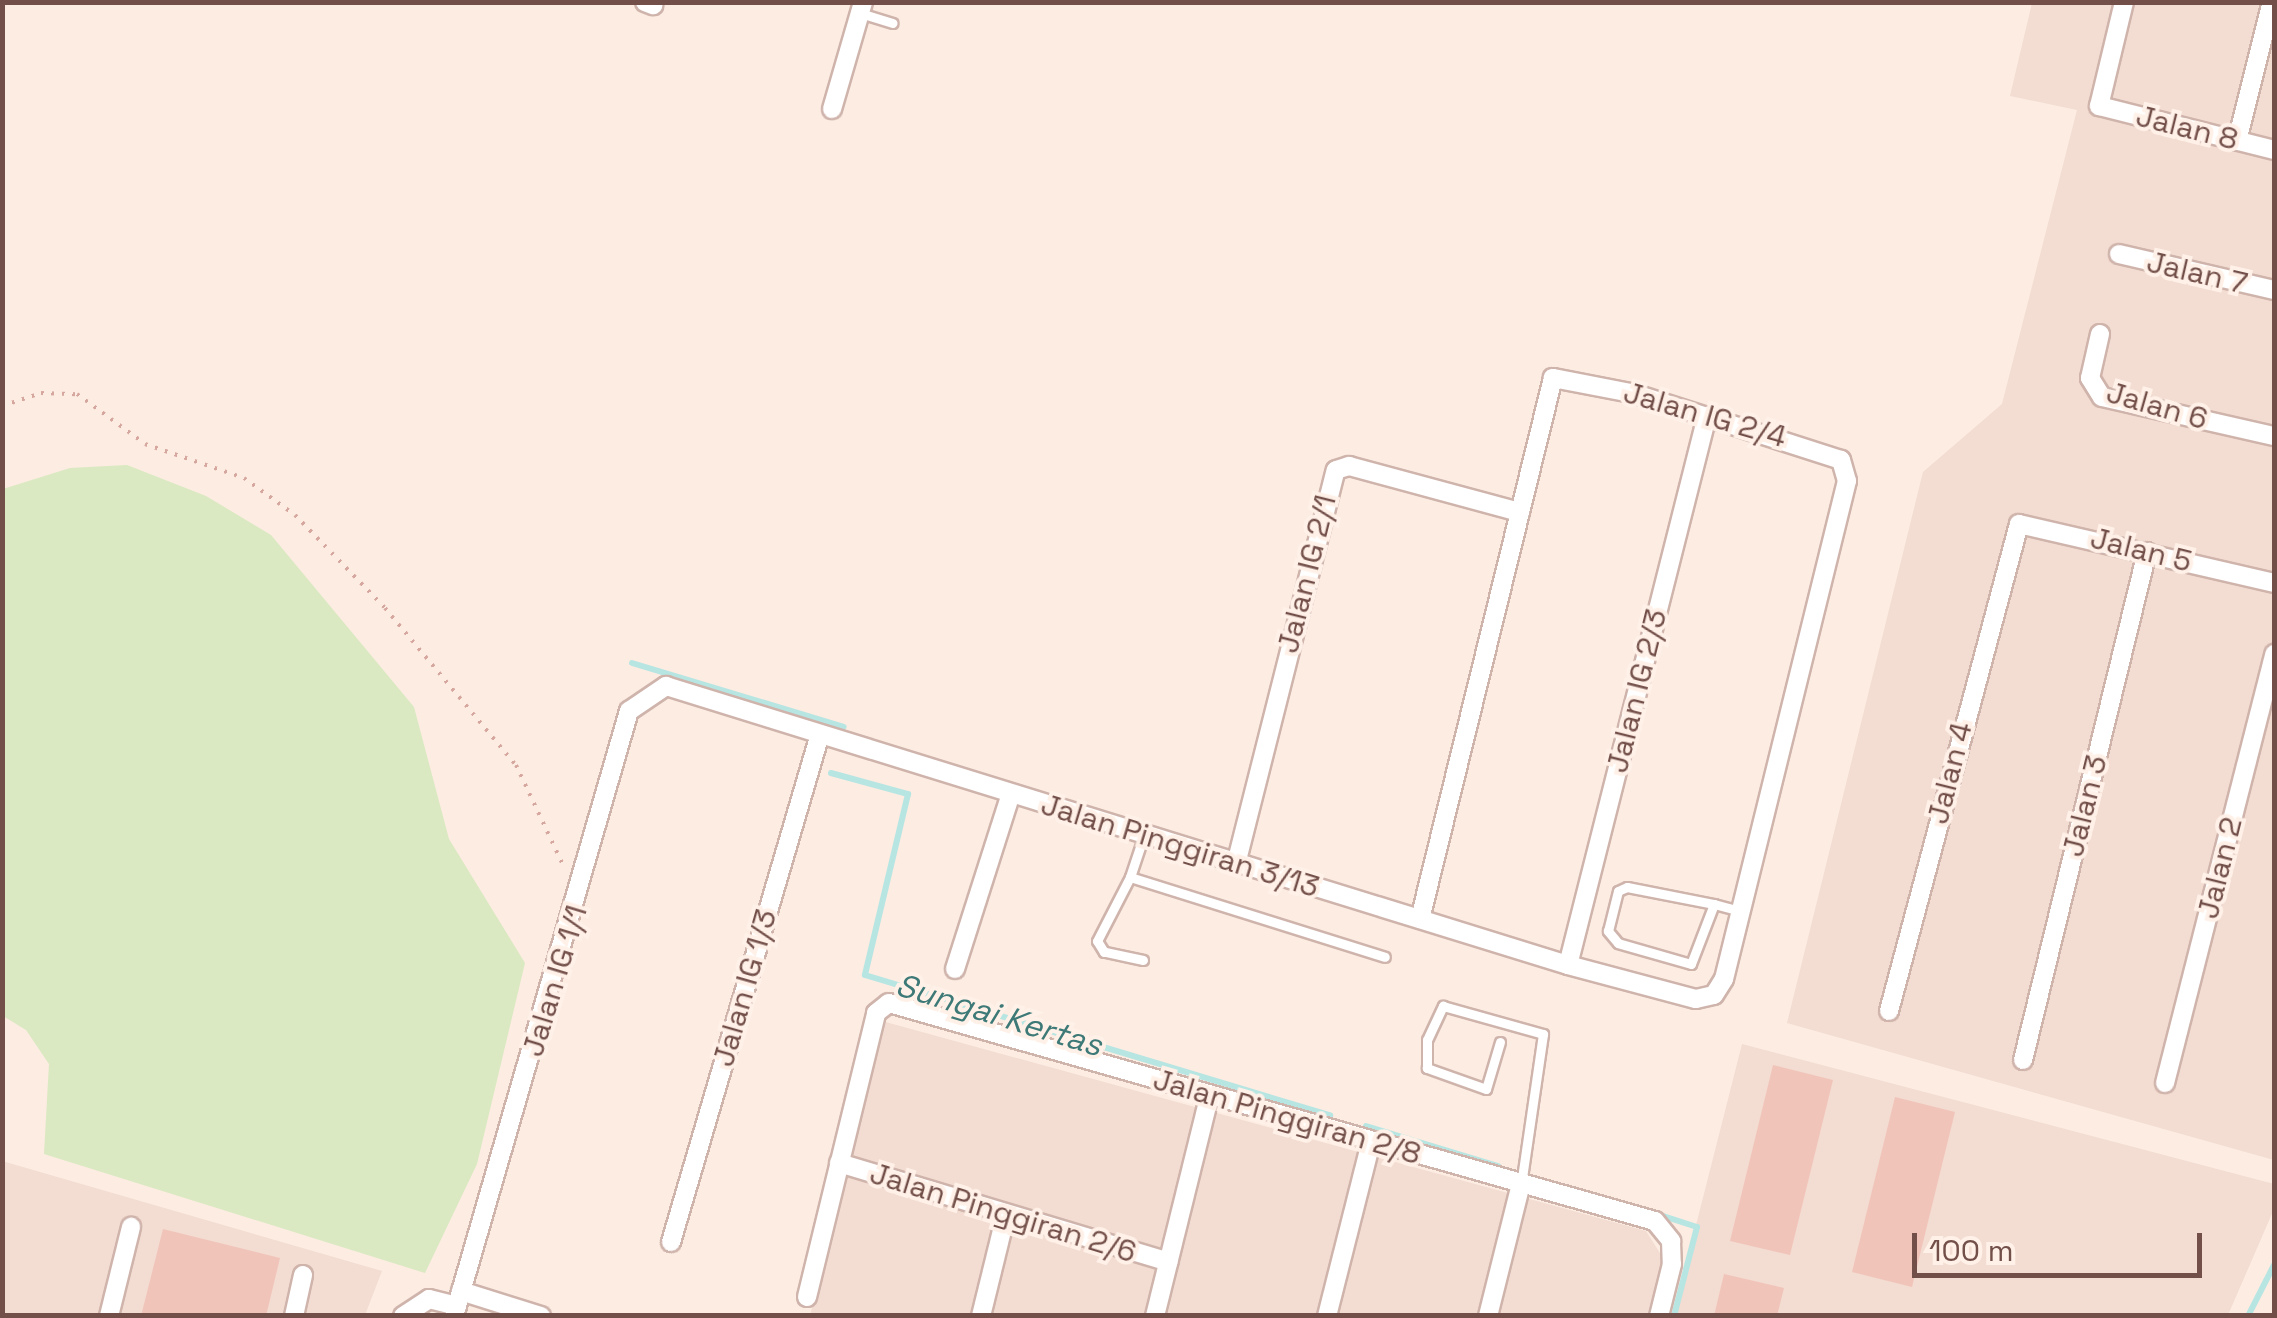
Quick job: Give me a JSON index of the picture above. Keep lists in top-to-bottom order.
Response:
{
  "streets": {
    "street": [
      "Jalan 8",
      "Jalan 7",
      "Jalan 6",
      "Jalan IG 2/4",
      "Jalan 5",
      "Jalan IG 2/1",
      "Jalan IG 2/3",
      "Jalan 4",
      "Jalan 3",
      "Jalan Pinggiran 3/13",
      "Jalan 2",
      "Jalan IG 1/1",
      "Jalan IG 1/3",
      "Jalan Pinggiran 2/8",
      "Jalan Pinggiran 2/6"
    ]
  },
  "crossings": [
    ["Jalan IG 2/4", "Jalan IG 2/1"],
    ["Jalan IG 2/4", "Jalan IG 2/3"],
    ["Jalan IG 2/4", "Jalan Pinggiran 3/13"],
    ["Jalan 5", "Jalan 4"],
    ["Jalan 5", "Jalan 3"],
    ["Jalan IG 2/1", "Jalan Pinggiran 3/13"],
    ["Jalan IG 2/3", "Jalan Pinggiran 3/13"],
    ["Jalan Pinggiran 3/13", "Jalan IG 1/1"],
    ["Jalan Pinggiran 3/13", "Jalan IG 1/3"],
    ["Jalan Pinggiran 2/8", "Jalan Pinggiran 2/6"]
  ],
  "water": ["Sungai Kertas"],
  "scale_bar": "100 m"
}
